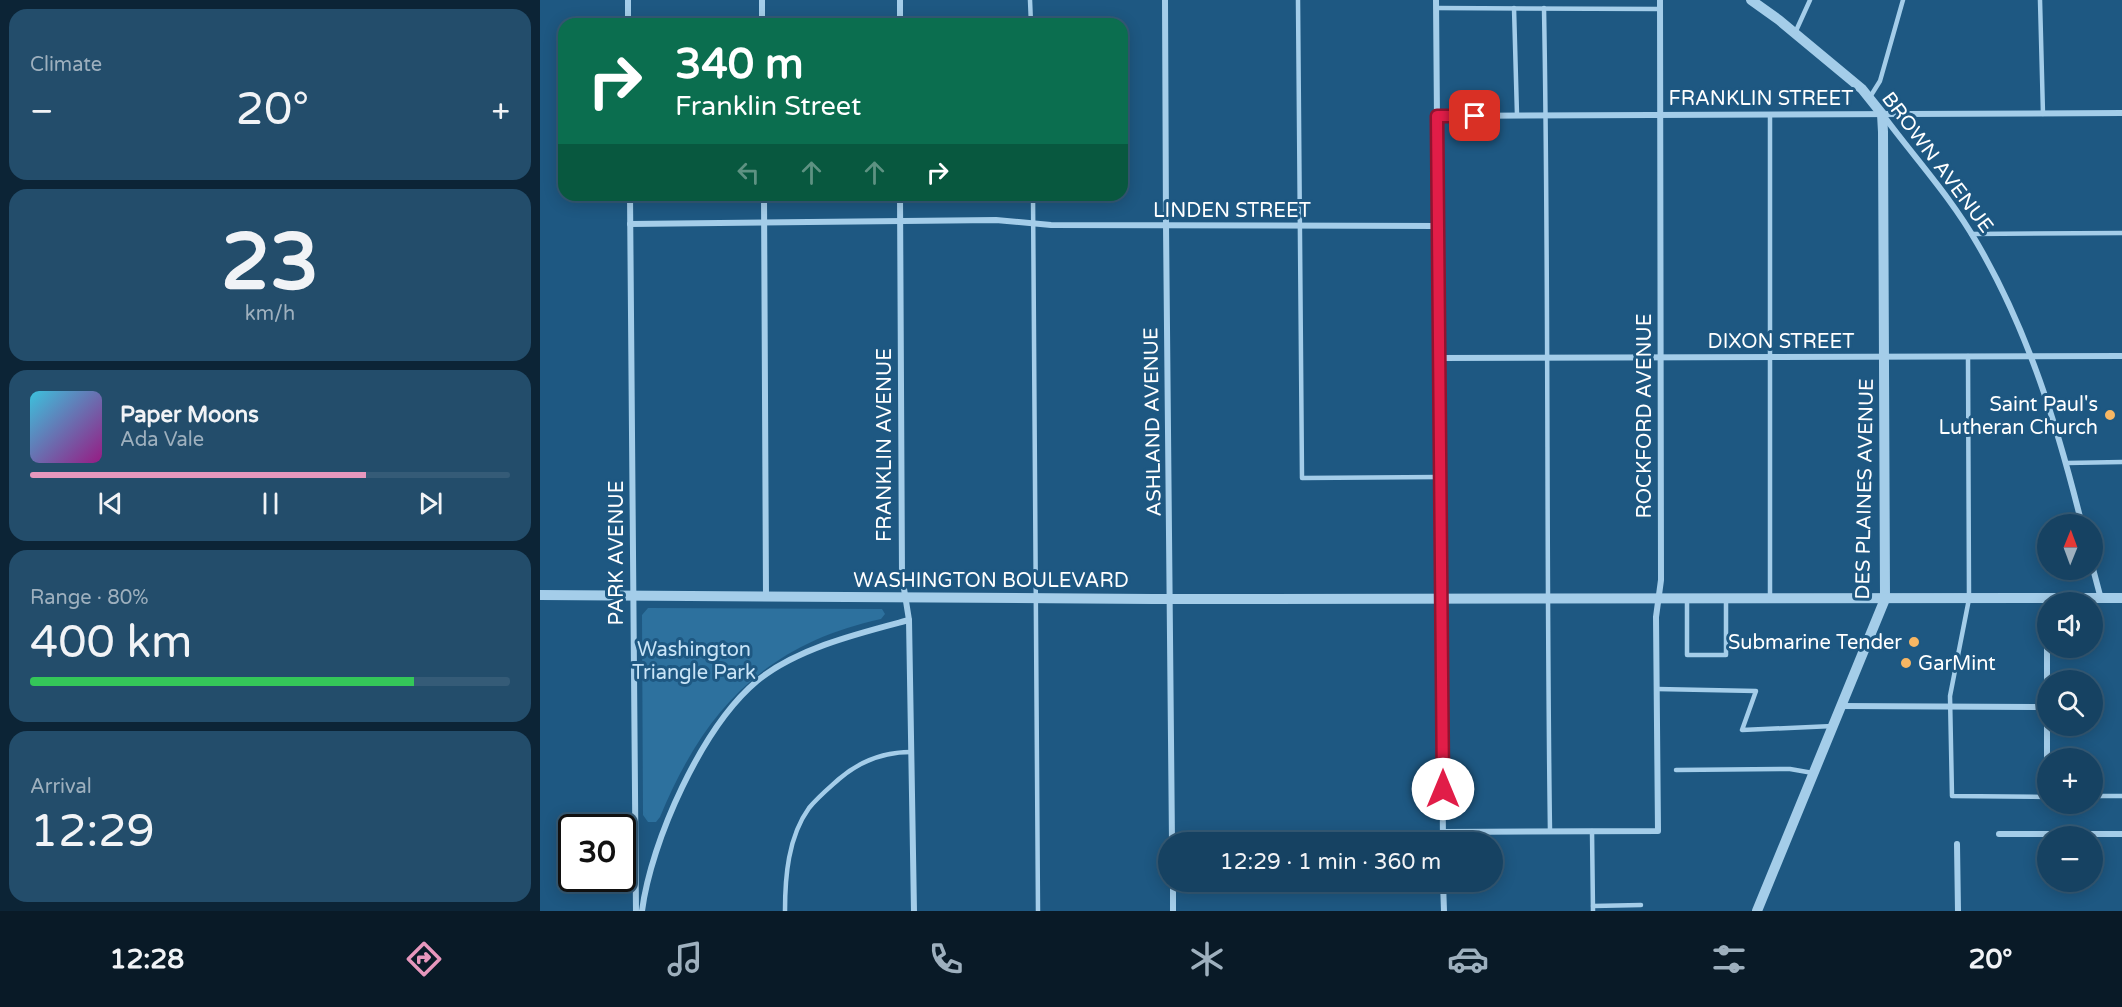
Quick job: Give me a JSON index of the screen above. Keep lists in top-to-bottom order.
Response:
{
  "streets": {
    "street": [
      "FRANKLIN STREET",
      "BROWN AVENUE",
      "LINDEN STREET",
      "DIXON STREET",
      "ROCKFORD AVENUE",
      "ASHLAND AVENUE",
      "FRANKLIN AVENUE",
      "DES PLAINES AVENUE",
      "PARK AVENUE",
      "WASHINGTON BOULEVARD"
    ]
  },
  "crossings": [
    ["FRANKLIN STREET", "BROWN AVENUE"],
    ["FRANKLIN STREET", "ROCKFORD AVENUE"],
    ["FRANKLIN STREET", "DES PLAINES AVENUE"],
    ["BROWN AVENUE", "DIXON STREET"],
    ["BROWN AVENUE", "DES PLAINES AVENUE"],
    ["LINDEN STREET", "ASHLAND AVENUE"],
    ["LINDEN STREET", "FRANKLIN AVENUE"],
    ["LINDEN STREET", "PARK AVENUE"],
    ["DIXON STREET", "ROCKFORD AVENUE"],
    ["DIXON STREET", "DES PLAINES AVENUE"],
    ["ROCKFORD AVENUE", "WASHINGTON BOULEVARD"],
    ["ASHLAND AVENUE", "WASHINGTON BOULEVARD"],
    ["FRANKLIN AVENUE", "WASHINGTON BOULEVARD"],
    ["DES PLAINES AVENUE", "WASHINGTON BOULEVARD"],
    ["PARK AVENUE", "WASHINGTON BOULEVARD"]
  ],
  "parks": ["Washington Triangle Park"],
  "places": ["Saint Paul's Lutheran Church", "Submarine Tender", "GarMint"],
  "north": "top",
  "page": {
    "tile": [
      "Climate",
      ["23", "km/h"],
      ["Range · 80%", "400 km"],
      ["Arrival", "12:29"]
    ],
    "turn": ["340 m", "Franklin Street"],
    "heat": ["−", "20°", "+"],
    "song": ["Paper Moons", "Ada Vale"],
    "map_buttons": ["+", "−"],
    "limit": "30",
    "trip": "12:29 · 1 min · 360 m",
    "tabs": ["12:28", "20°"]
  }
}
